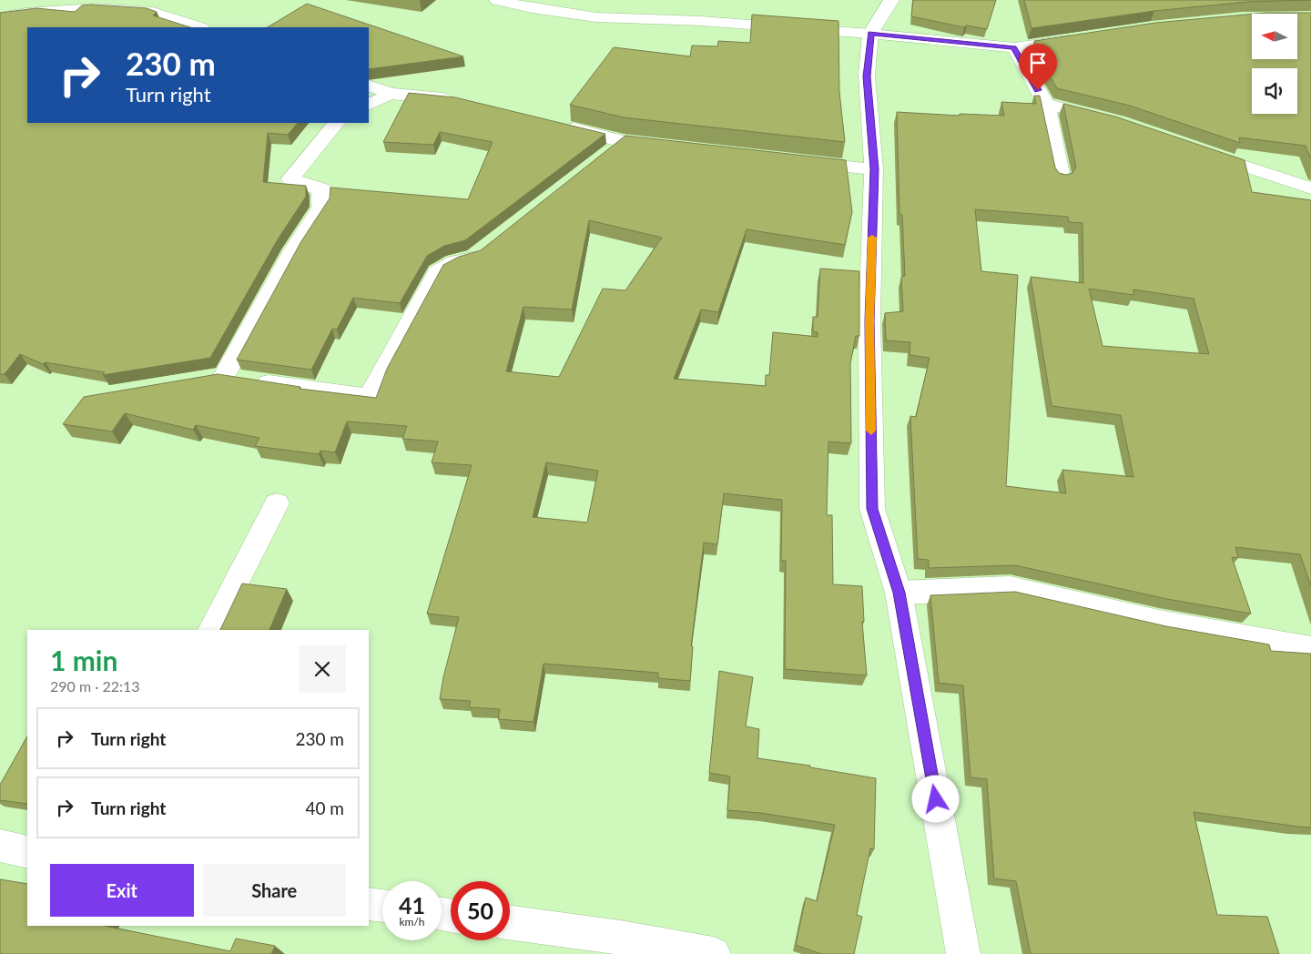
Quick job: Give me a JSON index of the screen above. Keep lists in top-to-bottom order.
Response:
{
  "north": "left",
  "page": {
    "turn": ["230 m", "Turn right"],
    "heading": ["1 min", "290 m · 22:13"],
    "list": [
      {
        "name": "Turn right",
        "value": "230 m"
      },
      {
        "name": "Turn right",
        "value": "40 m"
      }
    ],
    "buttons": ["Exit", "Share"],
    "speed": "41 km/h",
    "limit": "50"
  }
}
